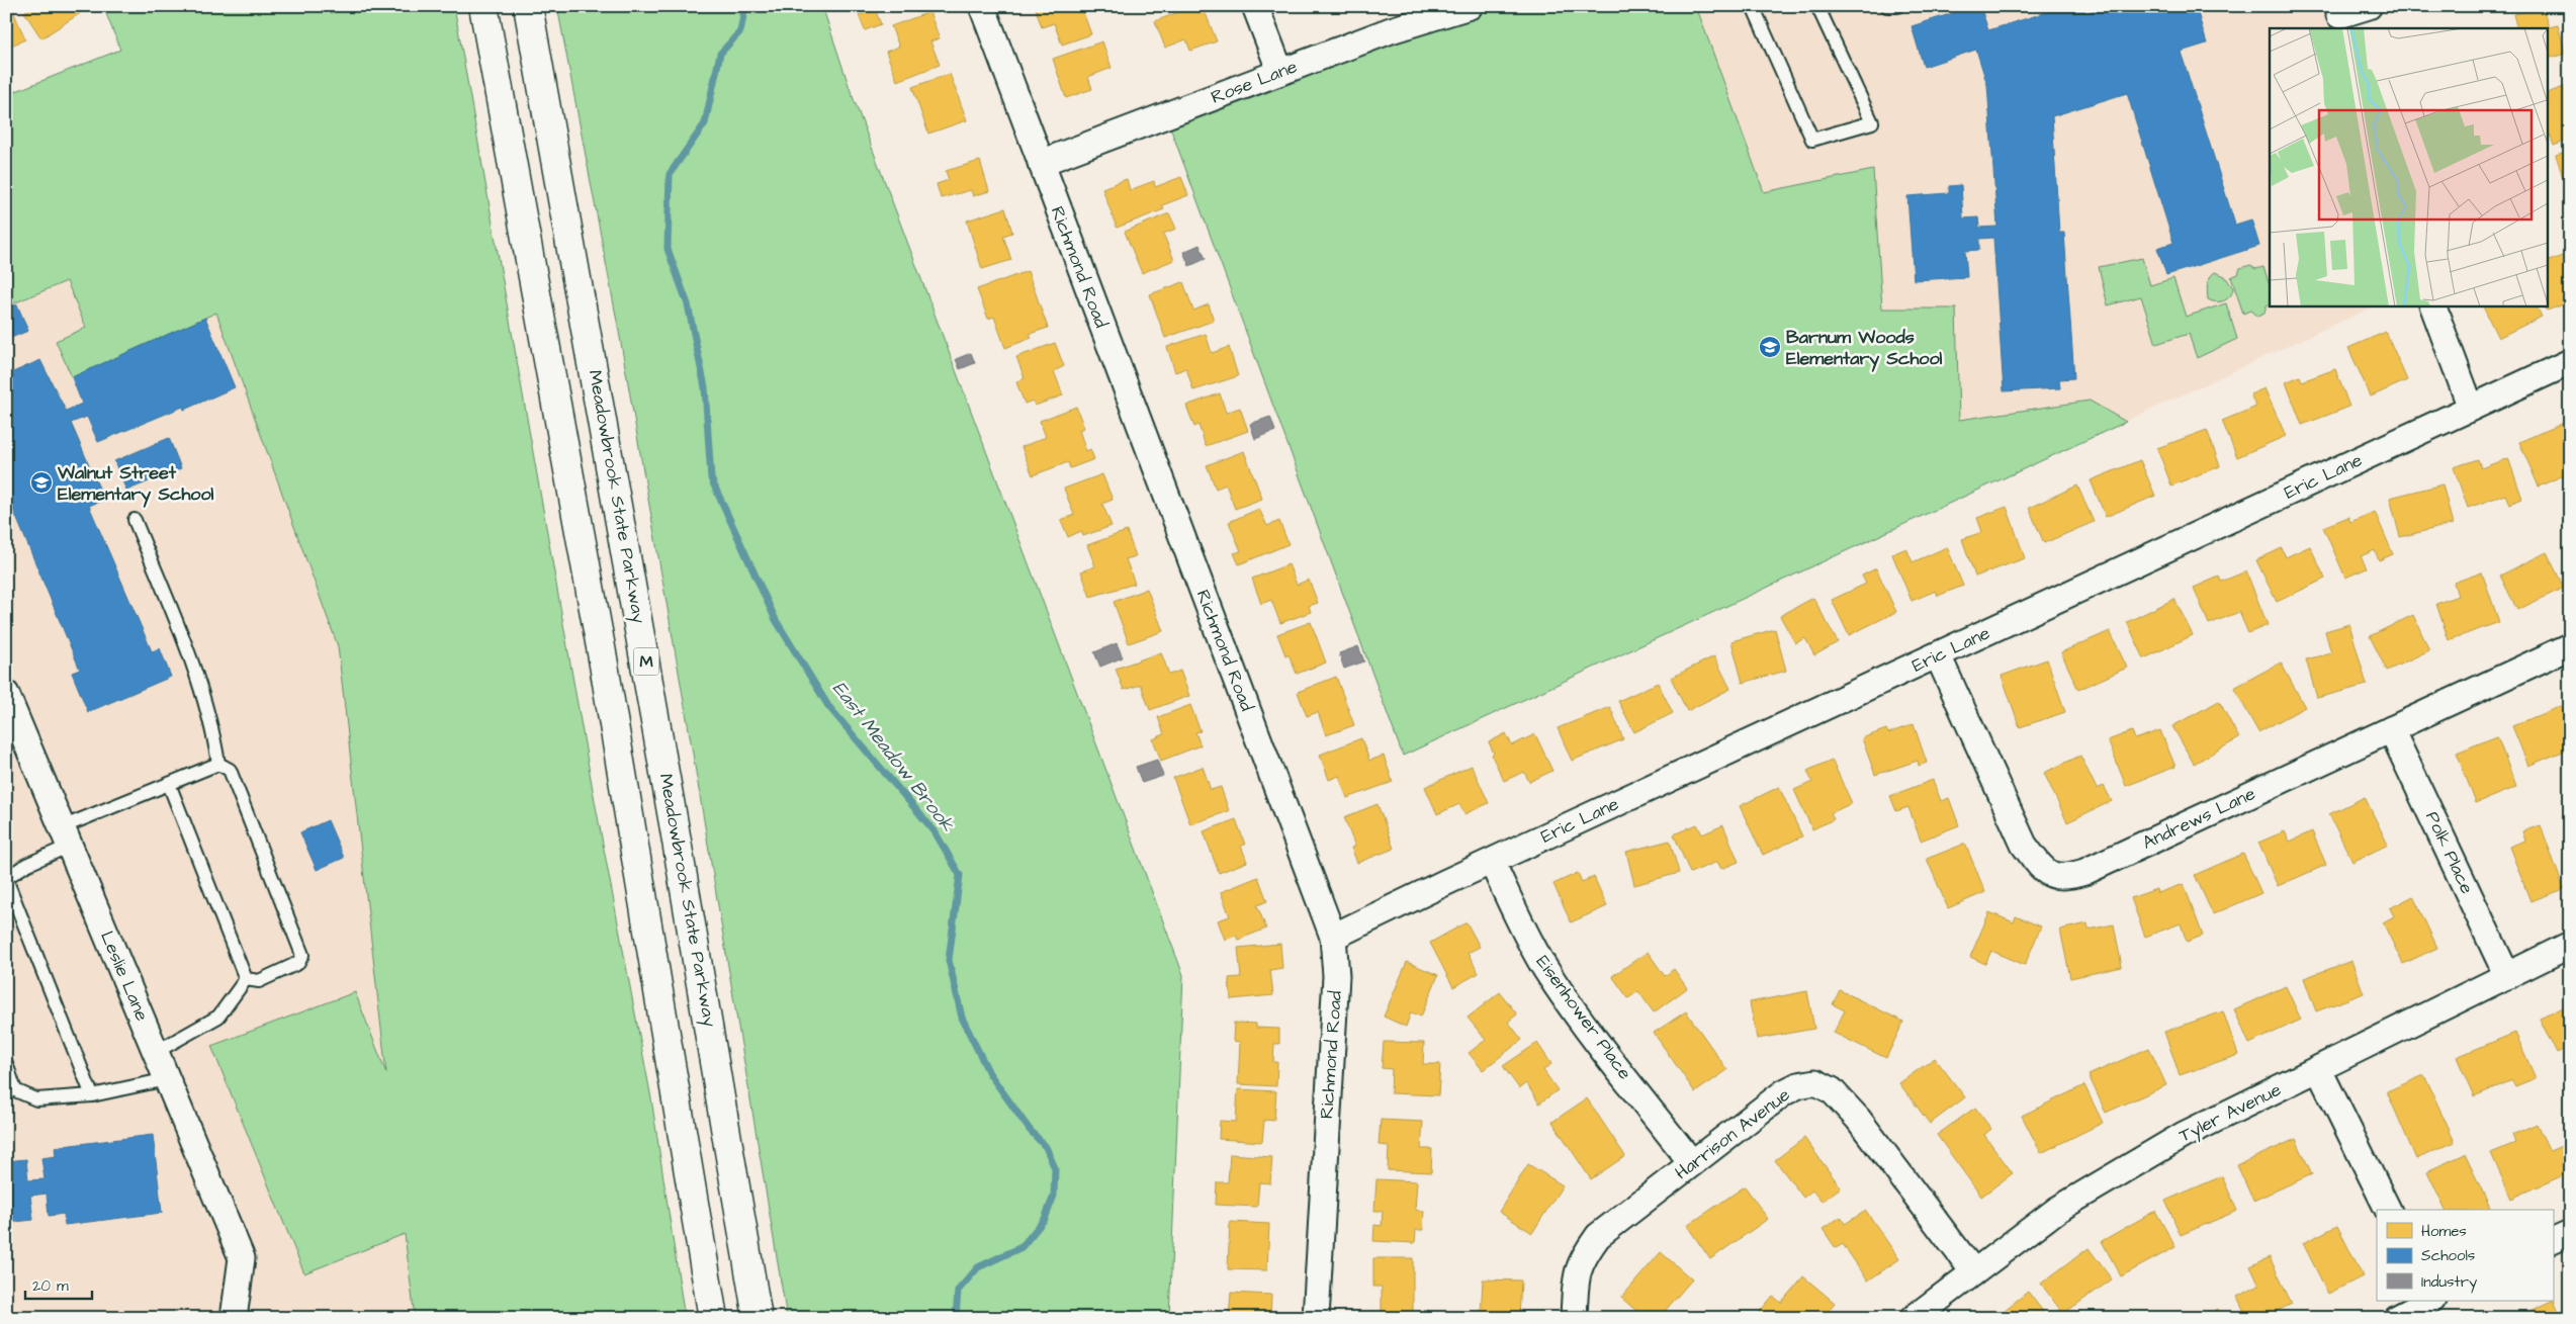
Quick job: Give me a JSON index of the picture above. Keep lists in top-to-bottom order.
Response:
{
  "streets": {
    "highway": ["Meadowbrook State Parkway", "M"],
    "street": [
      "Rose Lane",
      "Richmond Road",
      "Eric Lane",
      "Andrews Lane",
      "Polk Place",
      "Leslie Lane",
      "Eisenhower Place",
      "Tyler Avenue",
      "Harrison Avenue"
    ]
  },
  "crossings": [
    ["Rose Lane", "Richmond Road"],
    ["Richmond Road", "Eric Lane"],
    ["Eric Lane", "Andrews Lane"],
    ["Eric Lane", "Eisenhower Place"],
    ["Andrews Lane", "Polk Place"],
    ["Polk Place", "Tyler Avenue"],
    ["Eisenhower Place", "Harrison Avenue"],
    ["Tyler Avenue", "Harrison Avenue"]
  ],
  "water": ["East Meadow Brook"],
  "places": {
    "school or university": ["Barnum Woods Elementary School", "Walnut Street Elementary School"]
  },
  "legend": ["Homes", "Schools", "Industry"],
  "scale_bar": "20 m"
}
